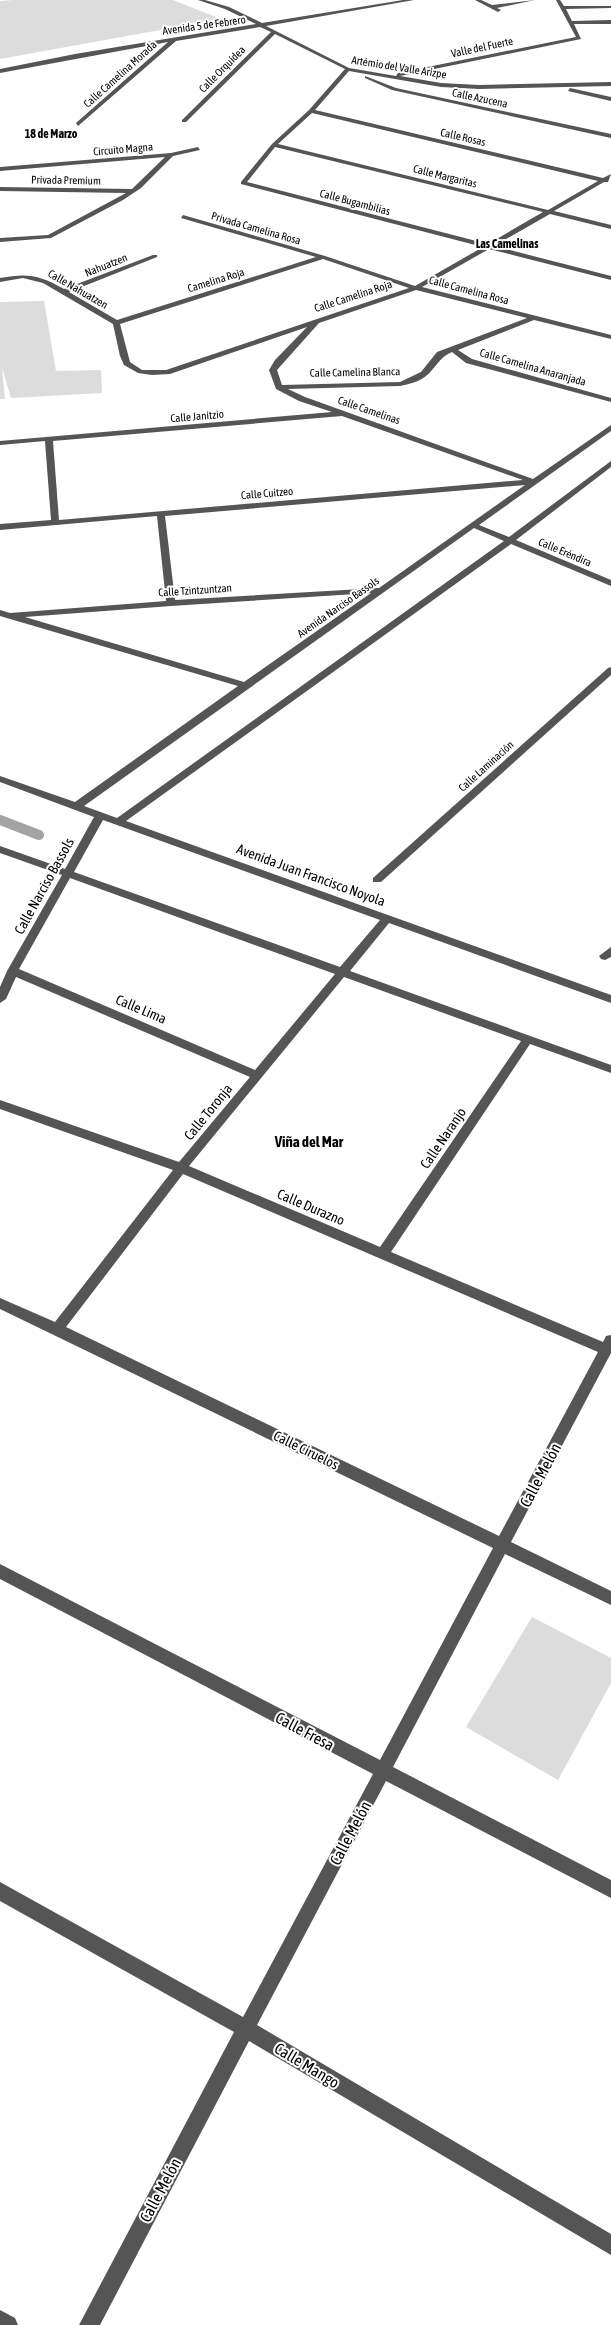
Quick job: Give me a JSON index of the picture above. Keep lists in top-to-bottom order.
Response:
{
  "streets": {
    "street": [
      "Avenida 5 de Febrero",
      "Valle del Fuerte",
      "Artémio del Valle Arizpe",
      "Calle Orquídea",
      "Calle Camelina Morada",
      "Calle Azucena",
      "Calle Rosas",
      "Circuito Magna",
      "Calle Margaritas",
      "Privada Premium",
      "Calle Bugambilias",
      "Privada Camelina Rosa",
      "Nahuatzen",
      "Camelina Roja",
      "Calle Nahuatzen",
      "Calle Camelina Rosa",
      "Calle Camelina Roja",
      "Calle Camelina Anaranjada",
      "Calle Camelina Blanca",
      "Calle Camelinas",
      "Calle Janitzio",
      "Calle Cuitzeo",
      "Calle Eréndira",
      "Calle Tzintzuntzan",
      "Avenida Narciso Bassols",
      "Calle Laminación",
      "Avenida Juan Francisco Noyola",
      "Calle Narciso Bassols",
      "Calle Lima",
      "Calle Toronja",
      "Calle Naranjo",
      "Calle Durazno",
      "Calle Ciruelos",
      "Calle Melón",
      "Calle Fresa",
      "Calle Mango"
    ]
  },
  "crossings": [
    ["Avenida 5 de Febrero", "Artémio del Valle Arizpe"],
    ["Avenida 5 de Febrero", "Calle Camelina Morada"],
    ["Valle del Fuerte", "Artémio del Valle Arizpe"],
    ["Artémio del Valle Arizpe", "Calle Orquídea"],
    ["Artémio del Valle Arizpe", "Calle Azucena"],
    ["Artémio del Valle Arizpe", "Calle Bugambilias"],
    ["Calle Azucena", "Calle Bugambilias"],
    ["Calle Rosas", "Calle Bugambilias"],
    ["Calle Rosas", "Calle Camelina Roja"],
    ["Circuito Magna", "Privada Premium"],
    ["Calle Margaritas", "Calle Bugambilias"],
    ["Calle Margaritas", "Calle Camelina Roja"],
    ["Calle Bugambilias", "Calle Camelina Roja"],
    ["Privada Camelina Rosa", "Camelina Roja"],
    ["Privada Camelina Rosa", "Calle Camelina Rosa"],
    ["Nahuatzen", "Calle Nahuatzen"],
    ["Camelina Roja", "Calle Nahuatzen"],
    ["Camelina Roja", "Calle Camelina Rosa"],
    ["Camelina Roja", "Calle Camelina Roja"],
    ["Calle Nahuatzen", "Calle Camelina Roja"],
    ["Calle Camelina Rosa", "Calle Camelina Roja"],
    ["Calle Camelina Rosa", "Calle Camelina Blanca"],
    ["Calle Camelina Anaranjada", "Calle Camelina Blanca"],
    ["Calle Camelina Blanca", "Calle Camelinas"],
    ["Calle Camelinas", "Calle Janitzio"],
    ["Calle Camelinas", "Calle Cuitzeo"],
    ["Calle Camelinas", "Avenida Narciso Bassols"],
    ["Calle Cuitzeo", "Avenida Narciso Bassols"],
    ["Calle Eréndira", "Avenida Narciso Bassols"],
    ["Calle Tzintzuntzan", "Avenida Narciso Bassols"],
    ["Avenida Narciso Bassols", "Avenida Juan Francisco Noyola"],
    ["Avenida Juan Francisco Noyola", "Calle Narciso Bassols"],
    ["Avenida Juan Francisco Noyola", "Calle Toronja"],
    ["Calle Narciso Bassols", "Calle Lima"],
    ["Calle Lima", "Calle Toronja"],
    ["Calle Toronja", "Calle Durazno"],
    ["Calle Toronja", "Calle Ciruelos"],
    ["Calle Naranjo", "Calle Durazno"],
    ["Calle Durazno", "Calle Melón"],
    ["Calle Ciruelos", "Calle Melón"],
    ["Calle Melón", "Calle Fresa"],
    ["Calle Melón", "Calle Mango"]
  ],
  "districts": ["18 de Marzo", "Las Camelinas", "Viña del Mar"]
}
